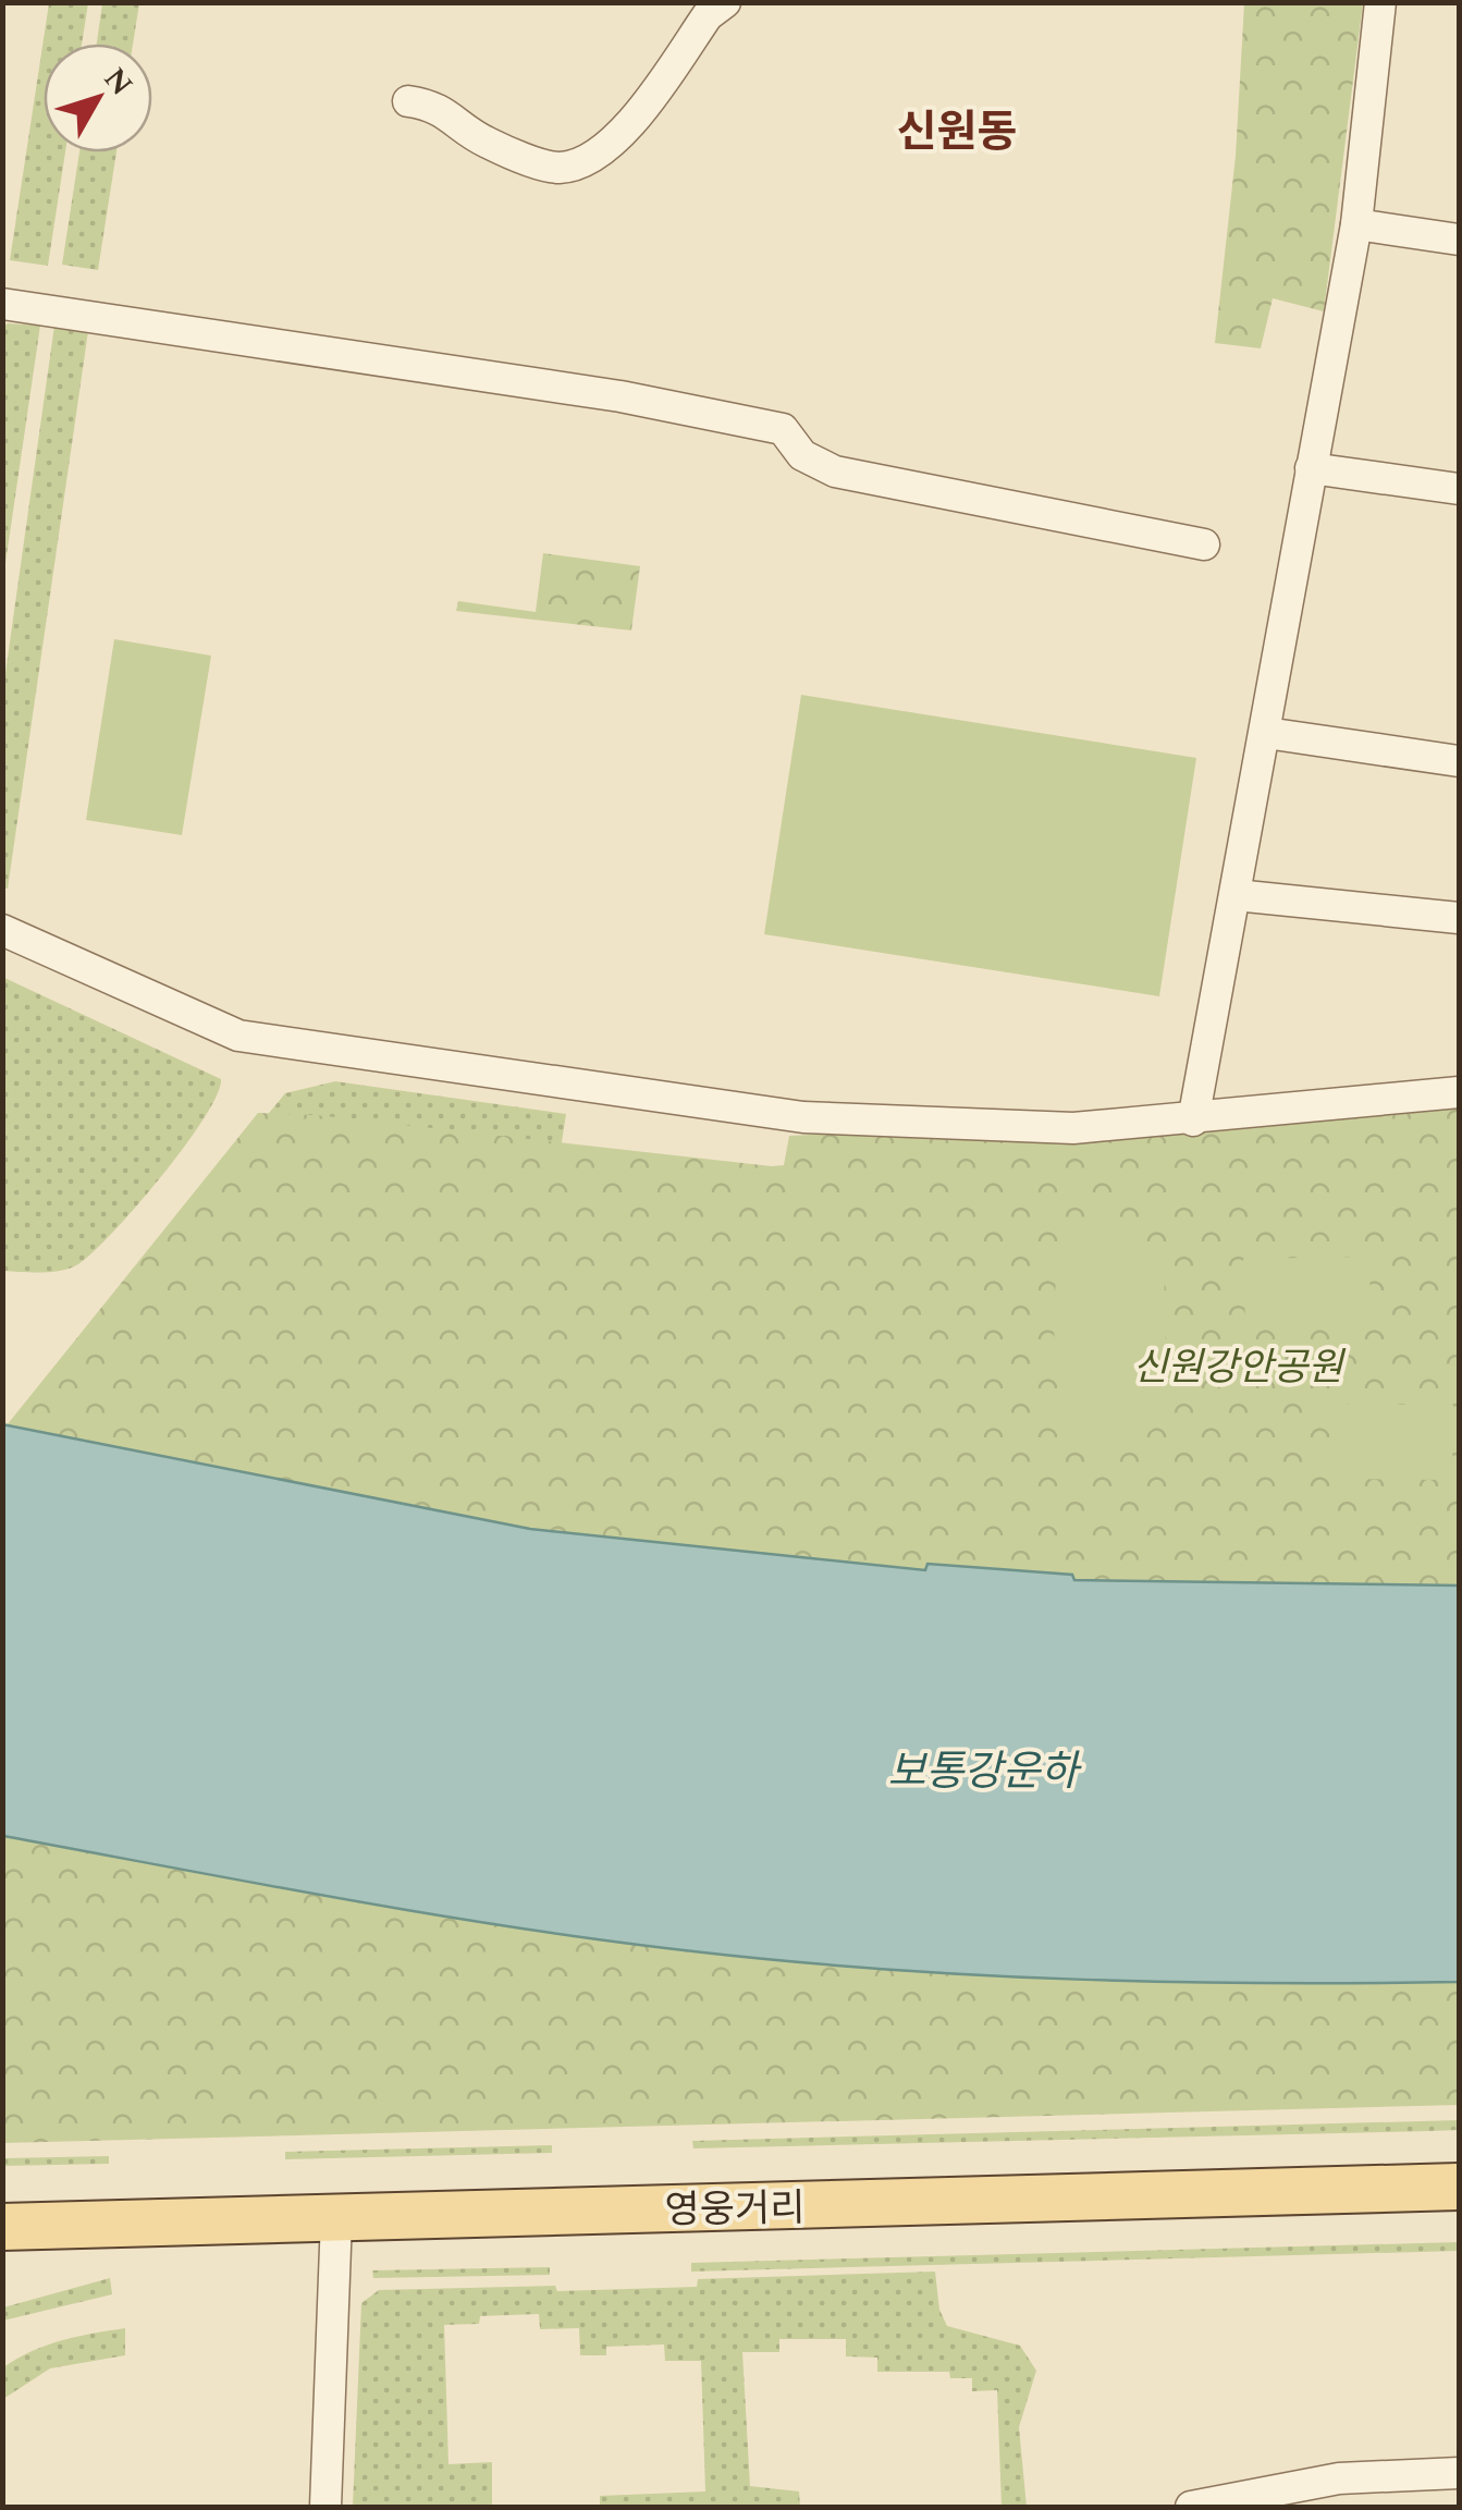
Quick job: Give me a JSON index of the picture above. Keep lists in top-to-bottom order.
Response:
{
  "streets": {
    "main road": ["영웅거리"]
  },
  "districts": ["신원동"],
  "water": ["보통강운하"],
  "parks": ["신원강안공원"],
  "north": "top right"
}
